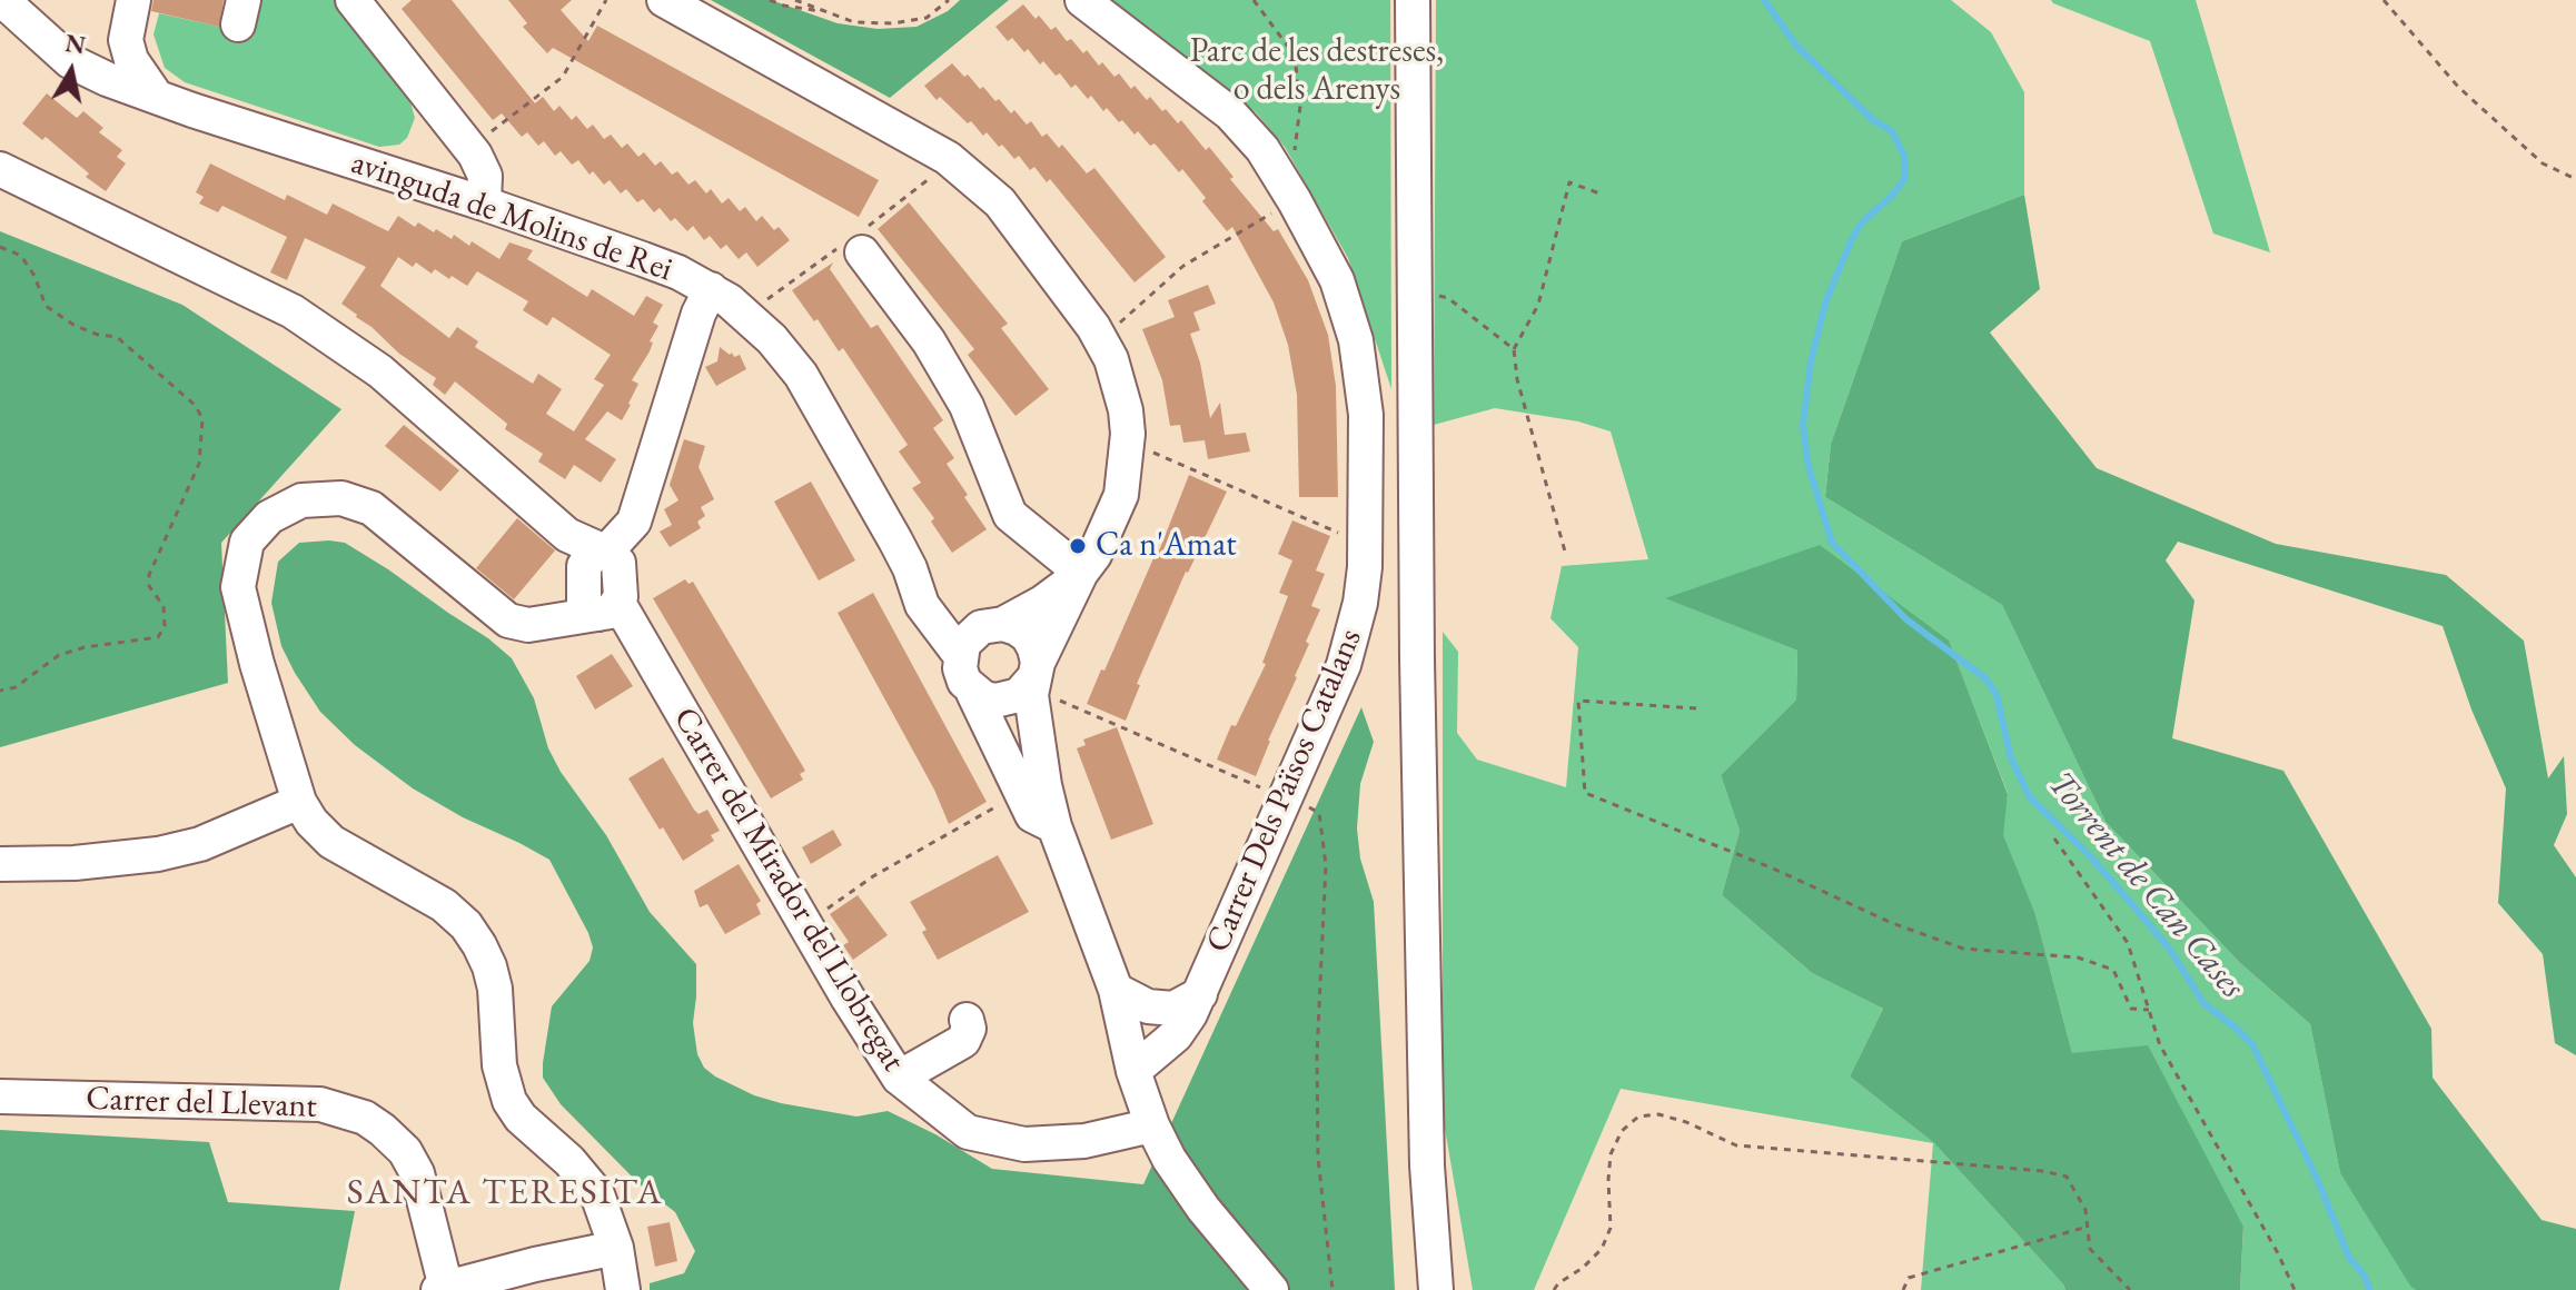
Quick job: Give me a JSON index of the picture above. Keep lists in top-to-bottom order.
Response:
{
  "streets": {
    "street": [
      "avinguda de Molins de Rei",
      "Carrer Dels Països Catalans",
      "Carrer del Mirador del Llobregat",
      "Carrer del Llevant"
    ]
  },
  "districts": ["SANTA TERESITA"],
  "water": ["Torrent de Can Cases"],
  "parks": ["Parc de les destreses, o dels Arenys"],
  "places": ["Ca n'Amat"],
  "north": "top"
}
